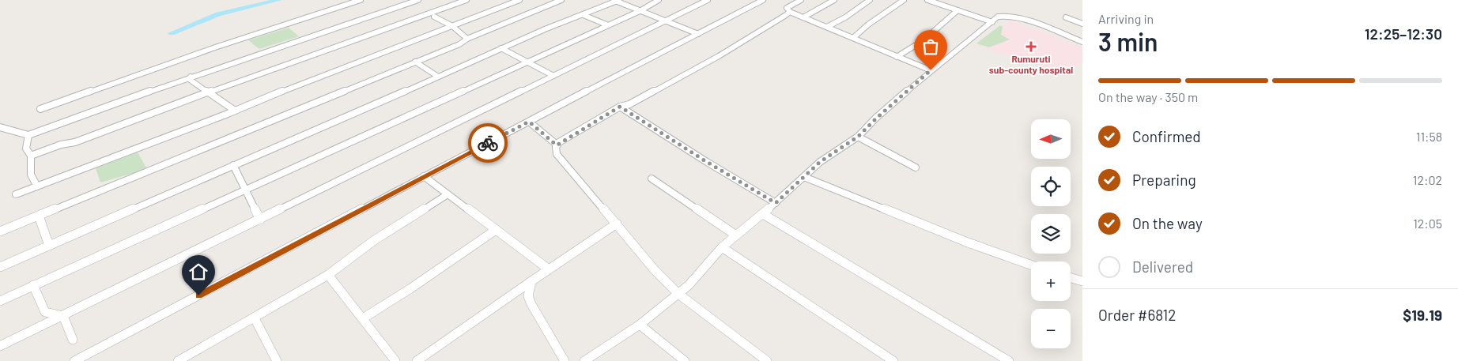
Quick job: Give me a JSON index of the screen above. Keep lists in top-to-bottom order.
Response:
{
  "places": {
    "health": ["Rumuruti sub-county hospital"]
  },
  "north": "left",
  "page": {
    "heading": ["3 min", "Arriving in", "12:25–12:30"],
    "panel": ["Order #6812", "$19.19"],
    "bar": "On the way · 350 m",
    "list": [
      ["Confirmed", "11:58"],
      ["Preparing", "12:02"],
      ["On the way", "12:05"],
      "Delivered"
    ],
    "map_buttons": ["+", "−"]
  }
}
